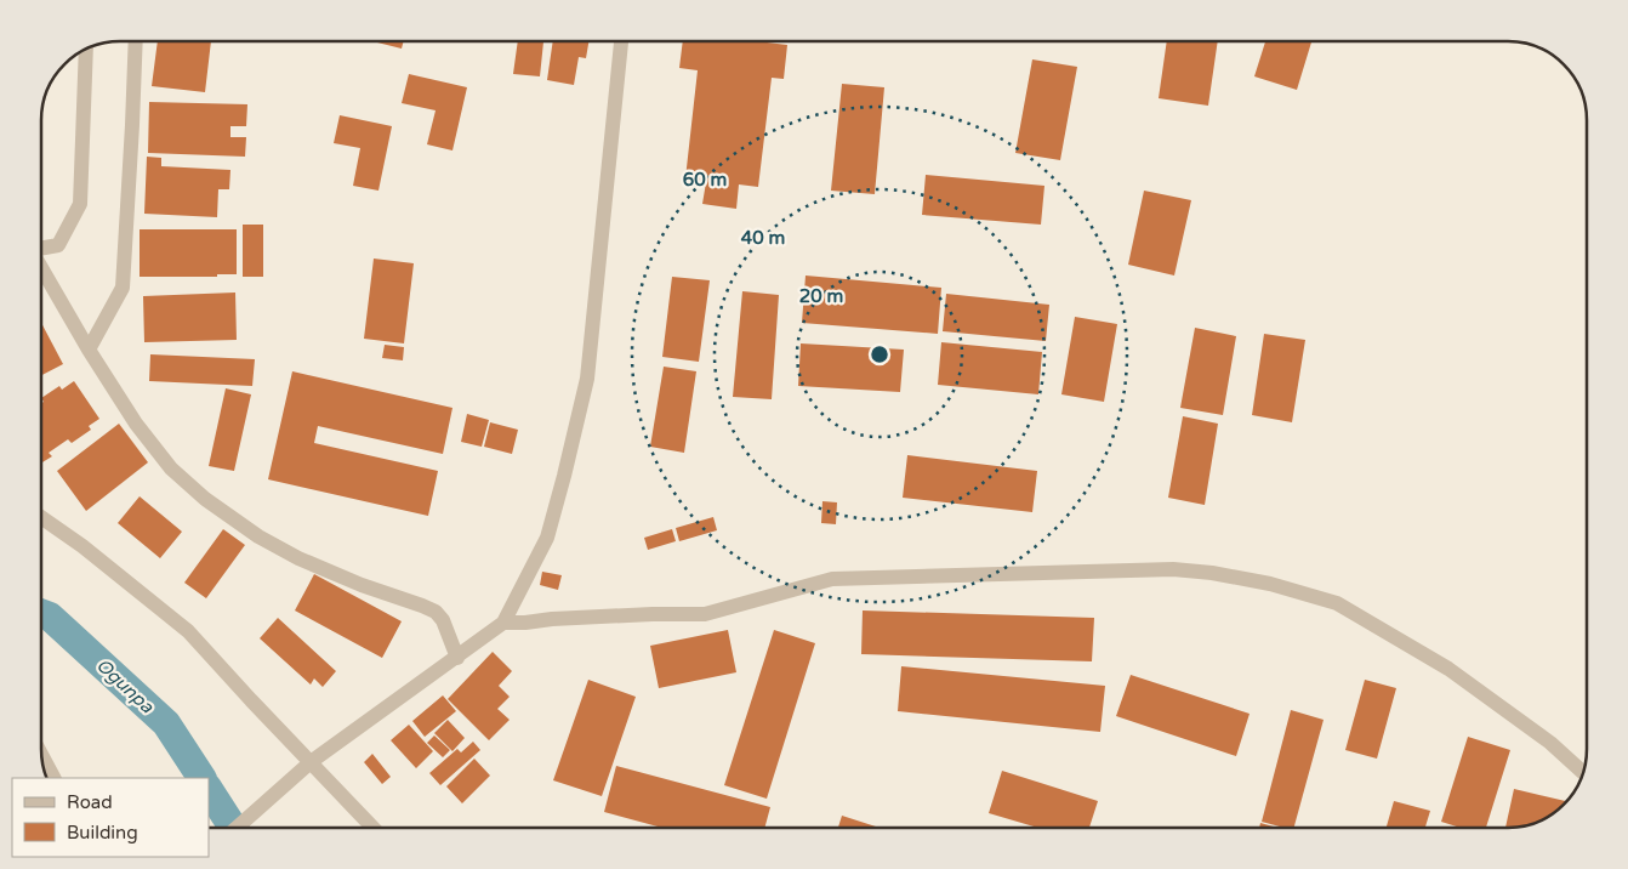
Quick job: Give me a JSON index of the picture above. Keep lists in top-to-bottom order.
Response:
{
  "water": ["Ogunpa"],
  "legend": ["Road", "Building"],
  "rings": ["60 m", "40 m", "20 m"]
}
